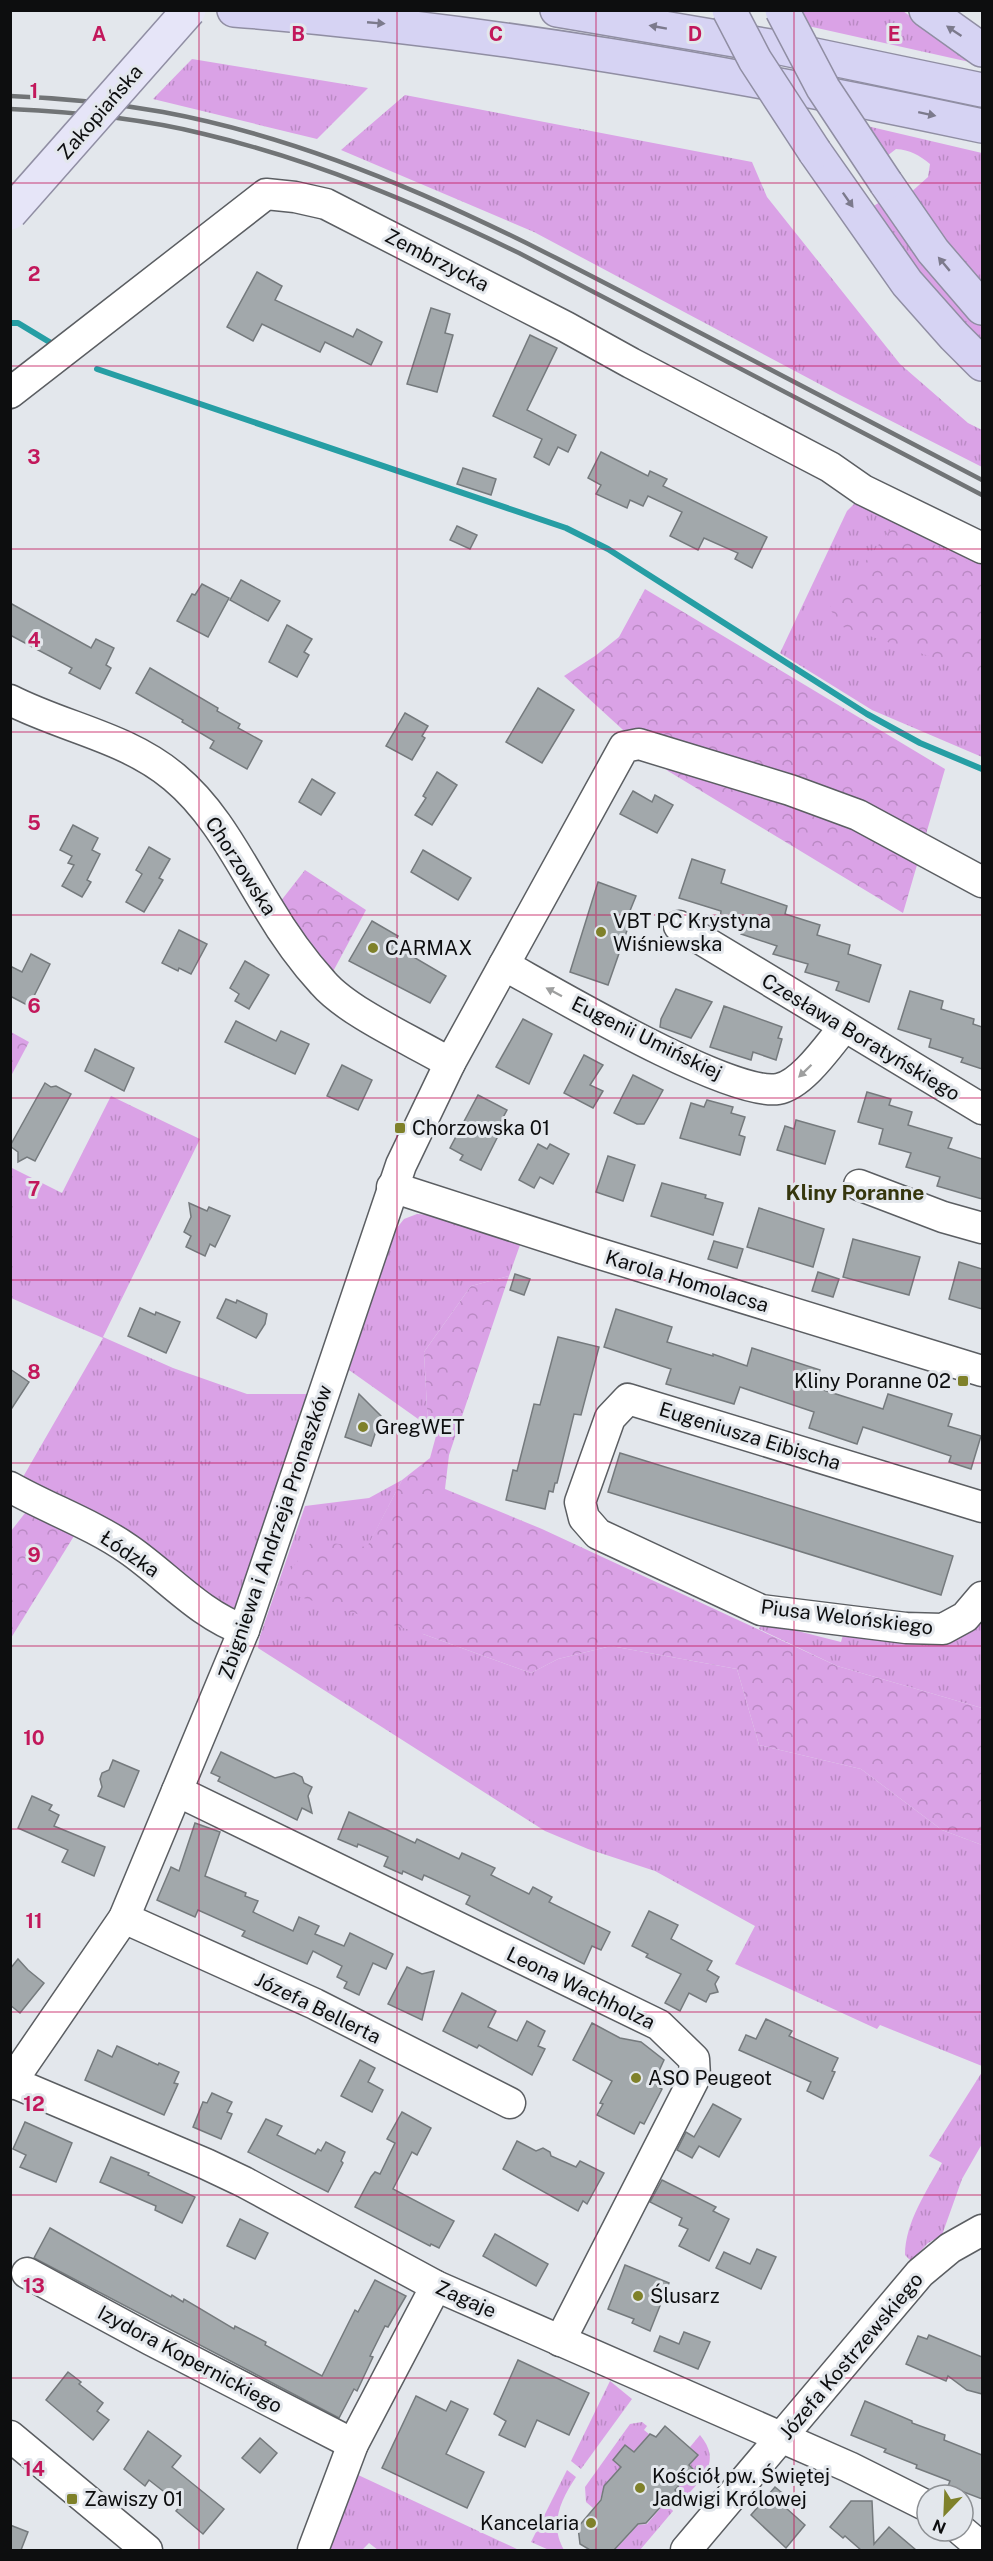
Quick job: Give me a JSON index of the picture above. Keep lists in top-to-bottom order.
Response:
{
  "streets": {
    "main road": ["Zakopiańska"],
    "street": [
      "Zembrzycka",
      "Chorzowska",
      "Czesława Boratyńskiego",
      "Eugenii Umińskiej",
      "Karola Homolacsa",
      "Eugeniusza Eibischa",
      "Zbigniewa i Andrzeja Pronaszków",
      "Łódzka",
      "Piusa Welońskiego",
      "Leona Wachholza",
      "Józefa Bellerta",
      "Zagaje",
      "Józefa Kostrzewskiego",
      "Izydora Kopernickiego"
    ]
  },
  "crossings": [
    ["Chorzowska", "Zbigniewa i Andrzeja Pronaszków"],
    ["Czesława Boratyńskiego", "Eugenii Umińskiej"],
    ["Eugenii Umińskiej", "Zbigniewa i Andrzeja Pronaszków"],
    ["Karola Homolacsa", "Zbigniewa i Andrzeja Pronaszków"],
    ["Eugeniusza Eibischa", "Piusa Welońskiego"],
    ["Zbigniewa i Andrzeja Pronaszków", "Łódzka"],
    ["Zbigniewa i Andrzeja Pronaszków", "Leona Wachholza"],
    ["Zbigniewa i Andrzeja Pronaszków", "Józefa Bellerta"],
    ["Zbigniewa i Andrzeja Pronaszków", "Zagaje"],
    ["Leona Wachholza", "Zagaje"],
    ["Zagaje", "Józefa Kostrzewskiego"]
  ],
  "districts": ["Kliny Poranne"],
  "places": {
    "other": [
      "VBT PC Krystyna Wiśniewska",
      "CARMAX",
      "GregWET",
      "ASO Peugeot",
      "Ślusarz",
      "Kościół pw. Świętej Jadwigi Królowej",
      "Kancelaria"
    ],
    "transit": ["Chorzowska 01", "Kliny Poranne 02", "Zawiszy 01"]
  },
  "north": "bottom left",
  "grid": {
    "columns": [
      "A",
      "B",
      "C",
      "D",
      "E"
    ],
    "rows": [
      "1",
      "2",
      "3",
      "4",
      "5",
      "6",
      "7",
      "8",
      "9",
      "10",
      "11",
      "12",
      "13",
      "14"
    ]
  }
}
